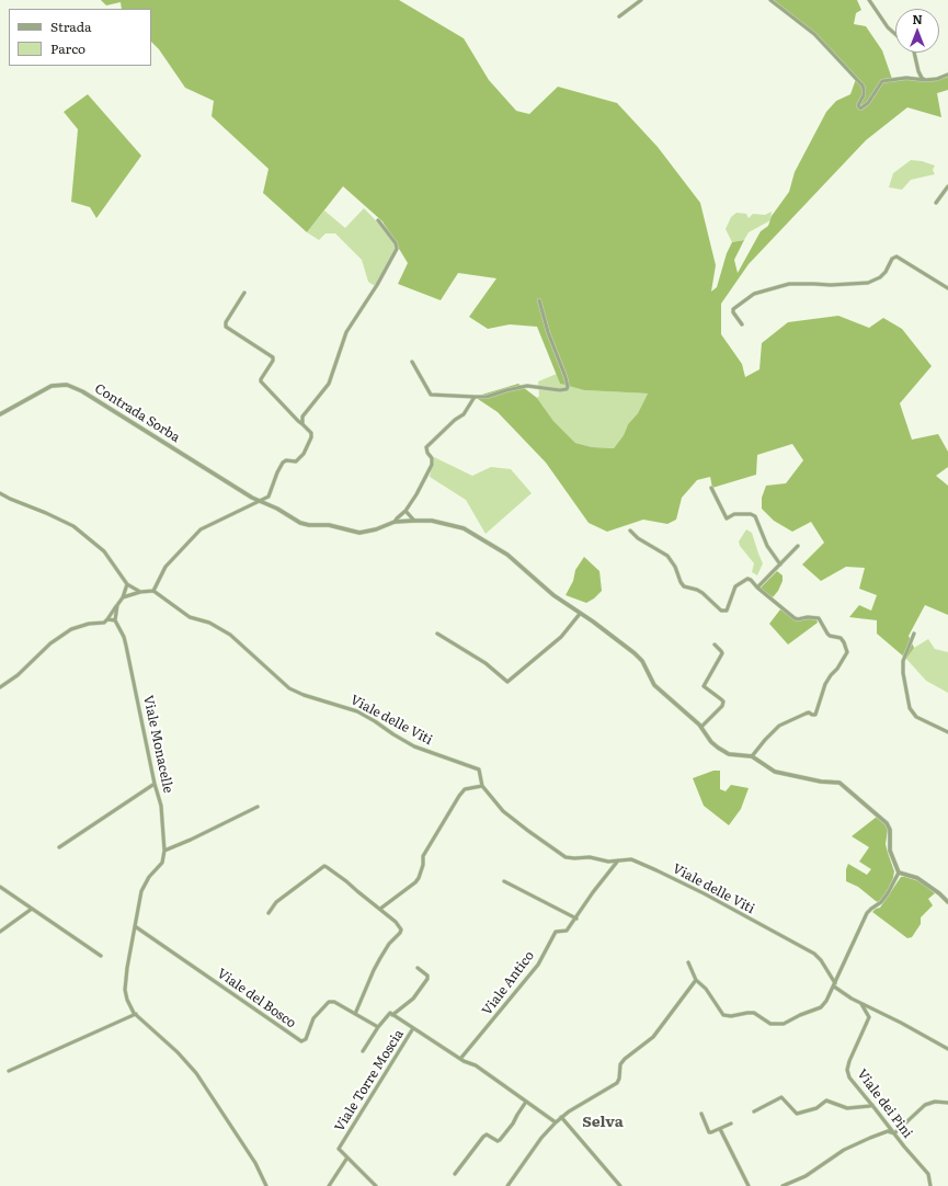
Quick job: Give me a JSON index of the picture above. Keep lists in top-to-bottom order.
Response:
{
  "streets": {
    "street": [
      "Contrada Sorba",
      "Viale delle Viti",
      "Viale Monacelle",
      "Viale Antico",
      "Viale del Bosco",
      "Viale Torre Moscia",
      "Viale dei Pini"
    ]
  },
  "crossings": [
    ["Viale delle Viti", "Viale Antico"],
    ["Viale Monacelle", "Viale del Bosco"]
  ],
  "districts": ["Selva"],
  "legend": ["Strada", "Parco"],
  "north": "top"
}
